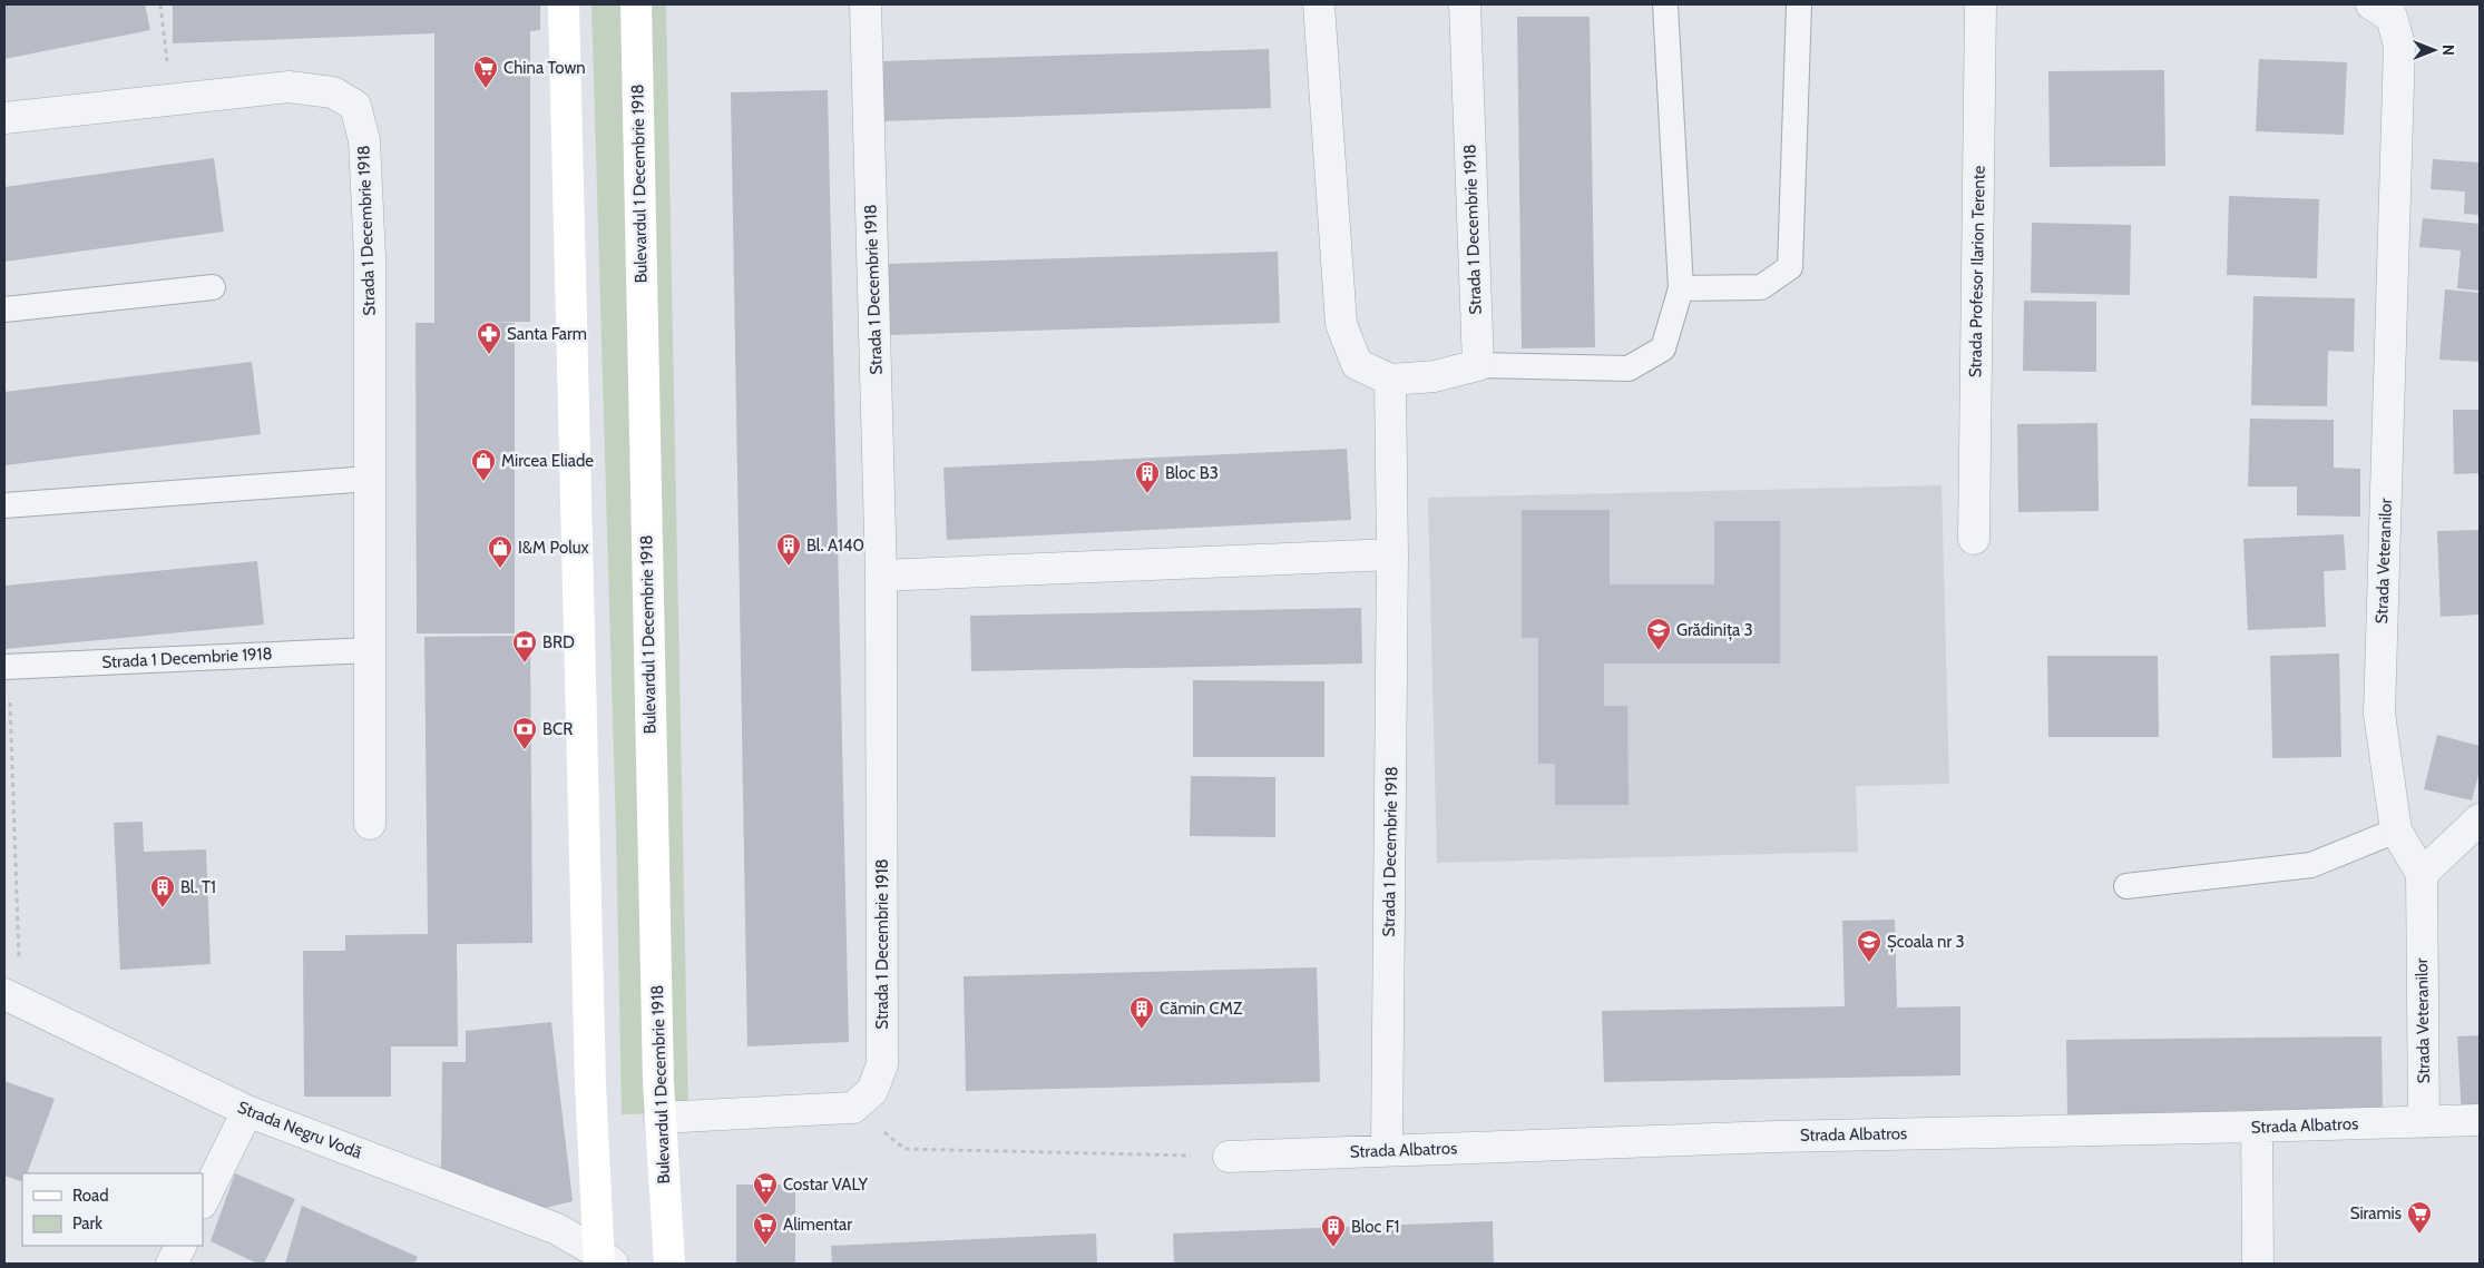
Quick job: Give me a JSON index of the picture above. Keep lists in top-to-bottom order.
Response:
{
  "streets": {
    "main road": ["Bulevardul 1 Decembrie 1918"],
    "street": [
      "Strada 1 Decembrie 1918",
      "Strada Profesor Ilarion Terente",
      "Strada Veteranilor",
      "Strada Albatros",
      "Strada Negru Vodă"
    ]
  },
  "crossings": [
    ["Strada 1 Decembrie 1918", "Strada Albatros"],
    ["Strada Veteranilor", "Strada Albatros"]
  ],
  "places": {
    "supermarket": [
      "China Town",
      "Costar VALY",
      "Siramis",
      "Alimentar"
    ],
    "pharmacy": ["Santa Farm"],
    "shop": ["Mircea Eliade", "I&M Polux"],
    "building": [
      "Bloc B3",
      "Bl. A140",
      "Bl. T1",
      "Cămin CMZ",
      "Bloc F1"
    ],
    "school or university": ["Grădinița 3", "Școala nr 3"],
    "bank": ["BRD", "BCR"]
  },
  "legend": ["Road", "Park"],
  "north": "right"
}
